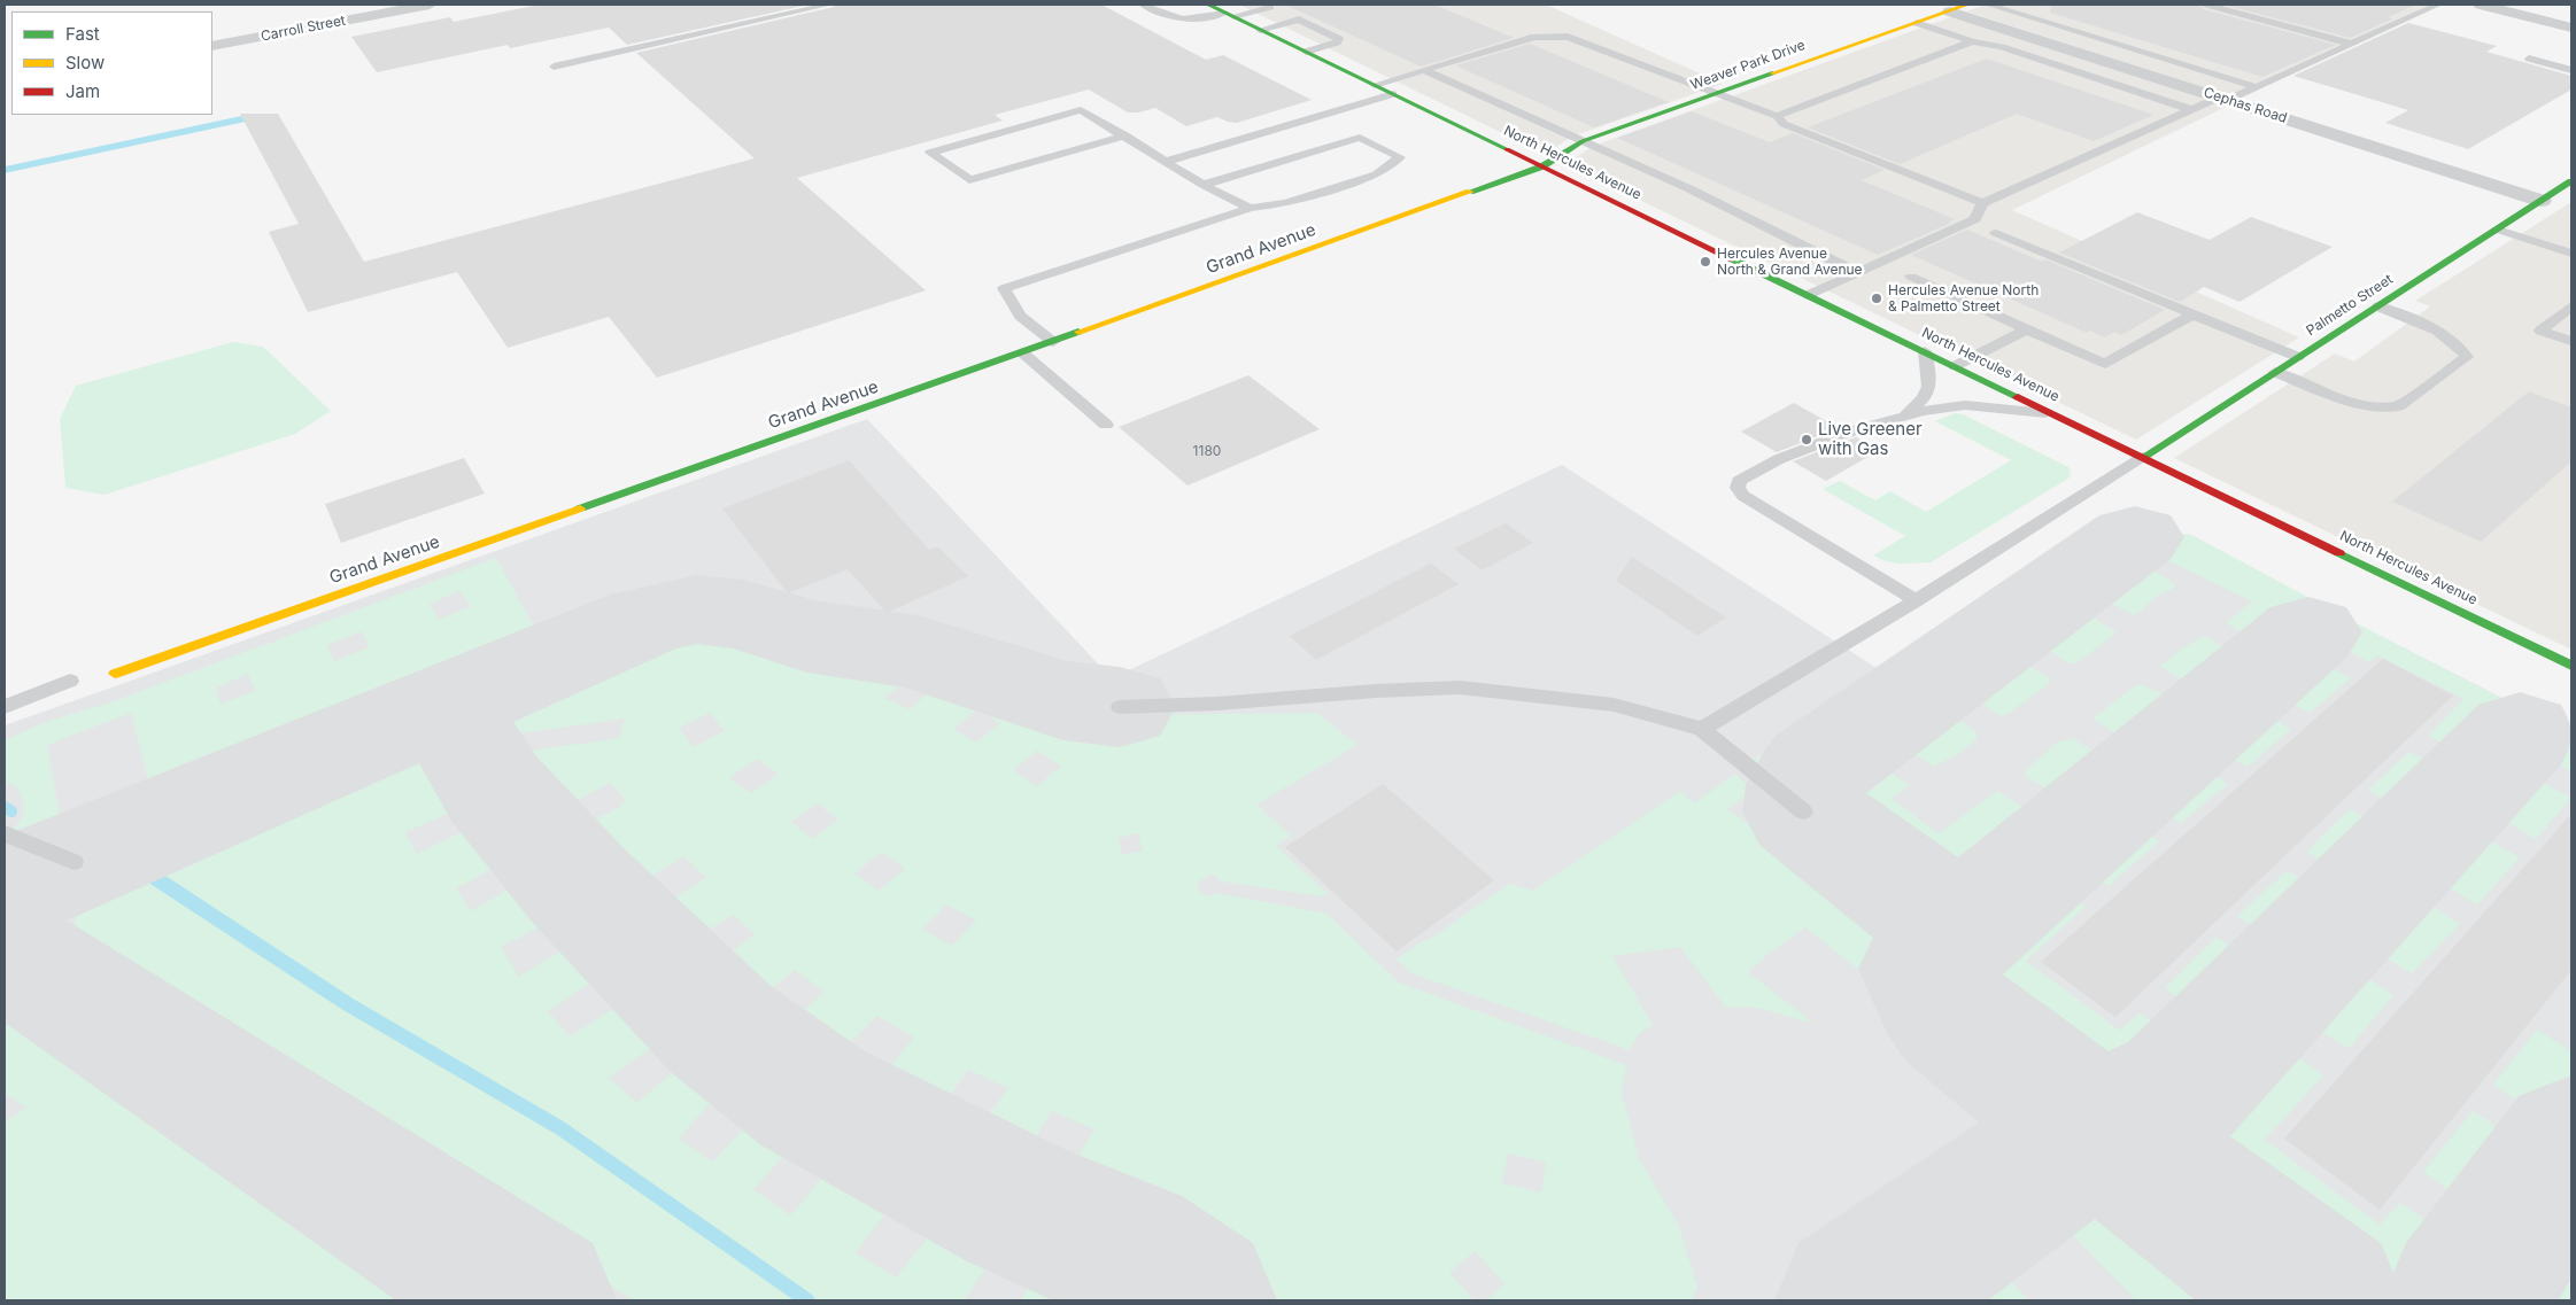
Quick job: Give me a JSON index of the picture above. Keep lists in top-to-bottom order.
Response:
{
  "streets": {
    "street": [
      "Carroll Street",
      "Weaver Park Drive",
      "Cephas Road",
      "North Hercules Avenue",
      "Grand Avenue",
      "Palmetto Street"
    ]
  },
  "crossings": [
    ["Weaver Park Drive", "Cephas Road"],
    ["Weaver Park Drive", "North Hercules Avenue"],
    ["Weaver Park Drive", "Grand Avenue"],
    ["Cephas Road", "Palmetto Street"],
    ["North Hercules Avenue", "Grand Avenue"],
    ["North Hercules Avenue", "Palmetto Street"]
  ],
  "places": ["Hercules Avenue North & Grand Avenue", "Hercules Avenue North & Palmetto Street", "Live Greener with Gas"],
  "house_numbers": ["1180"],
  "legend": ["Fast", "Slow", "Jam"]
}
